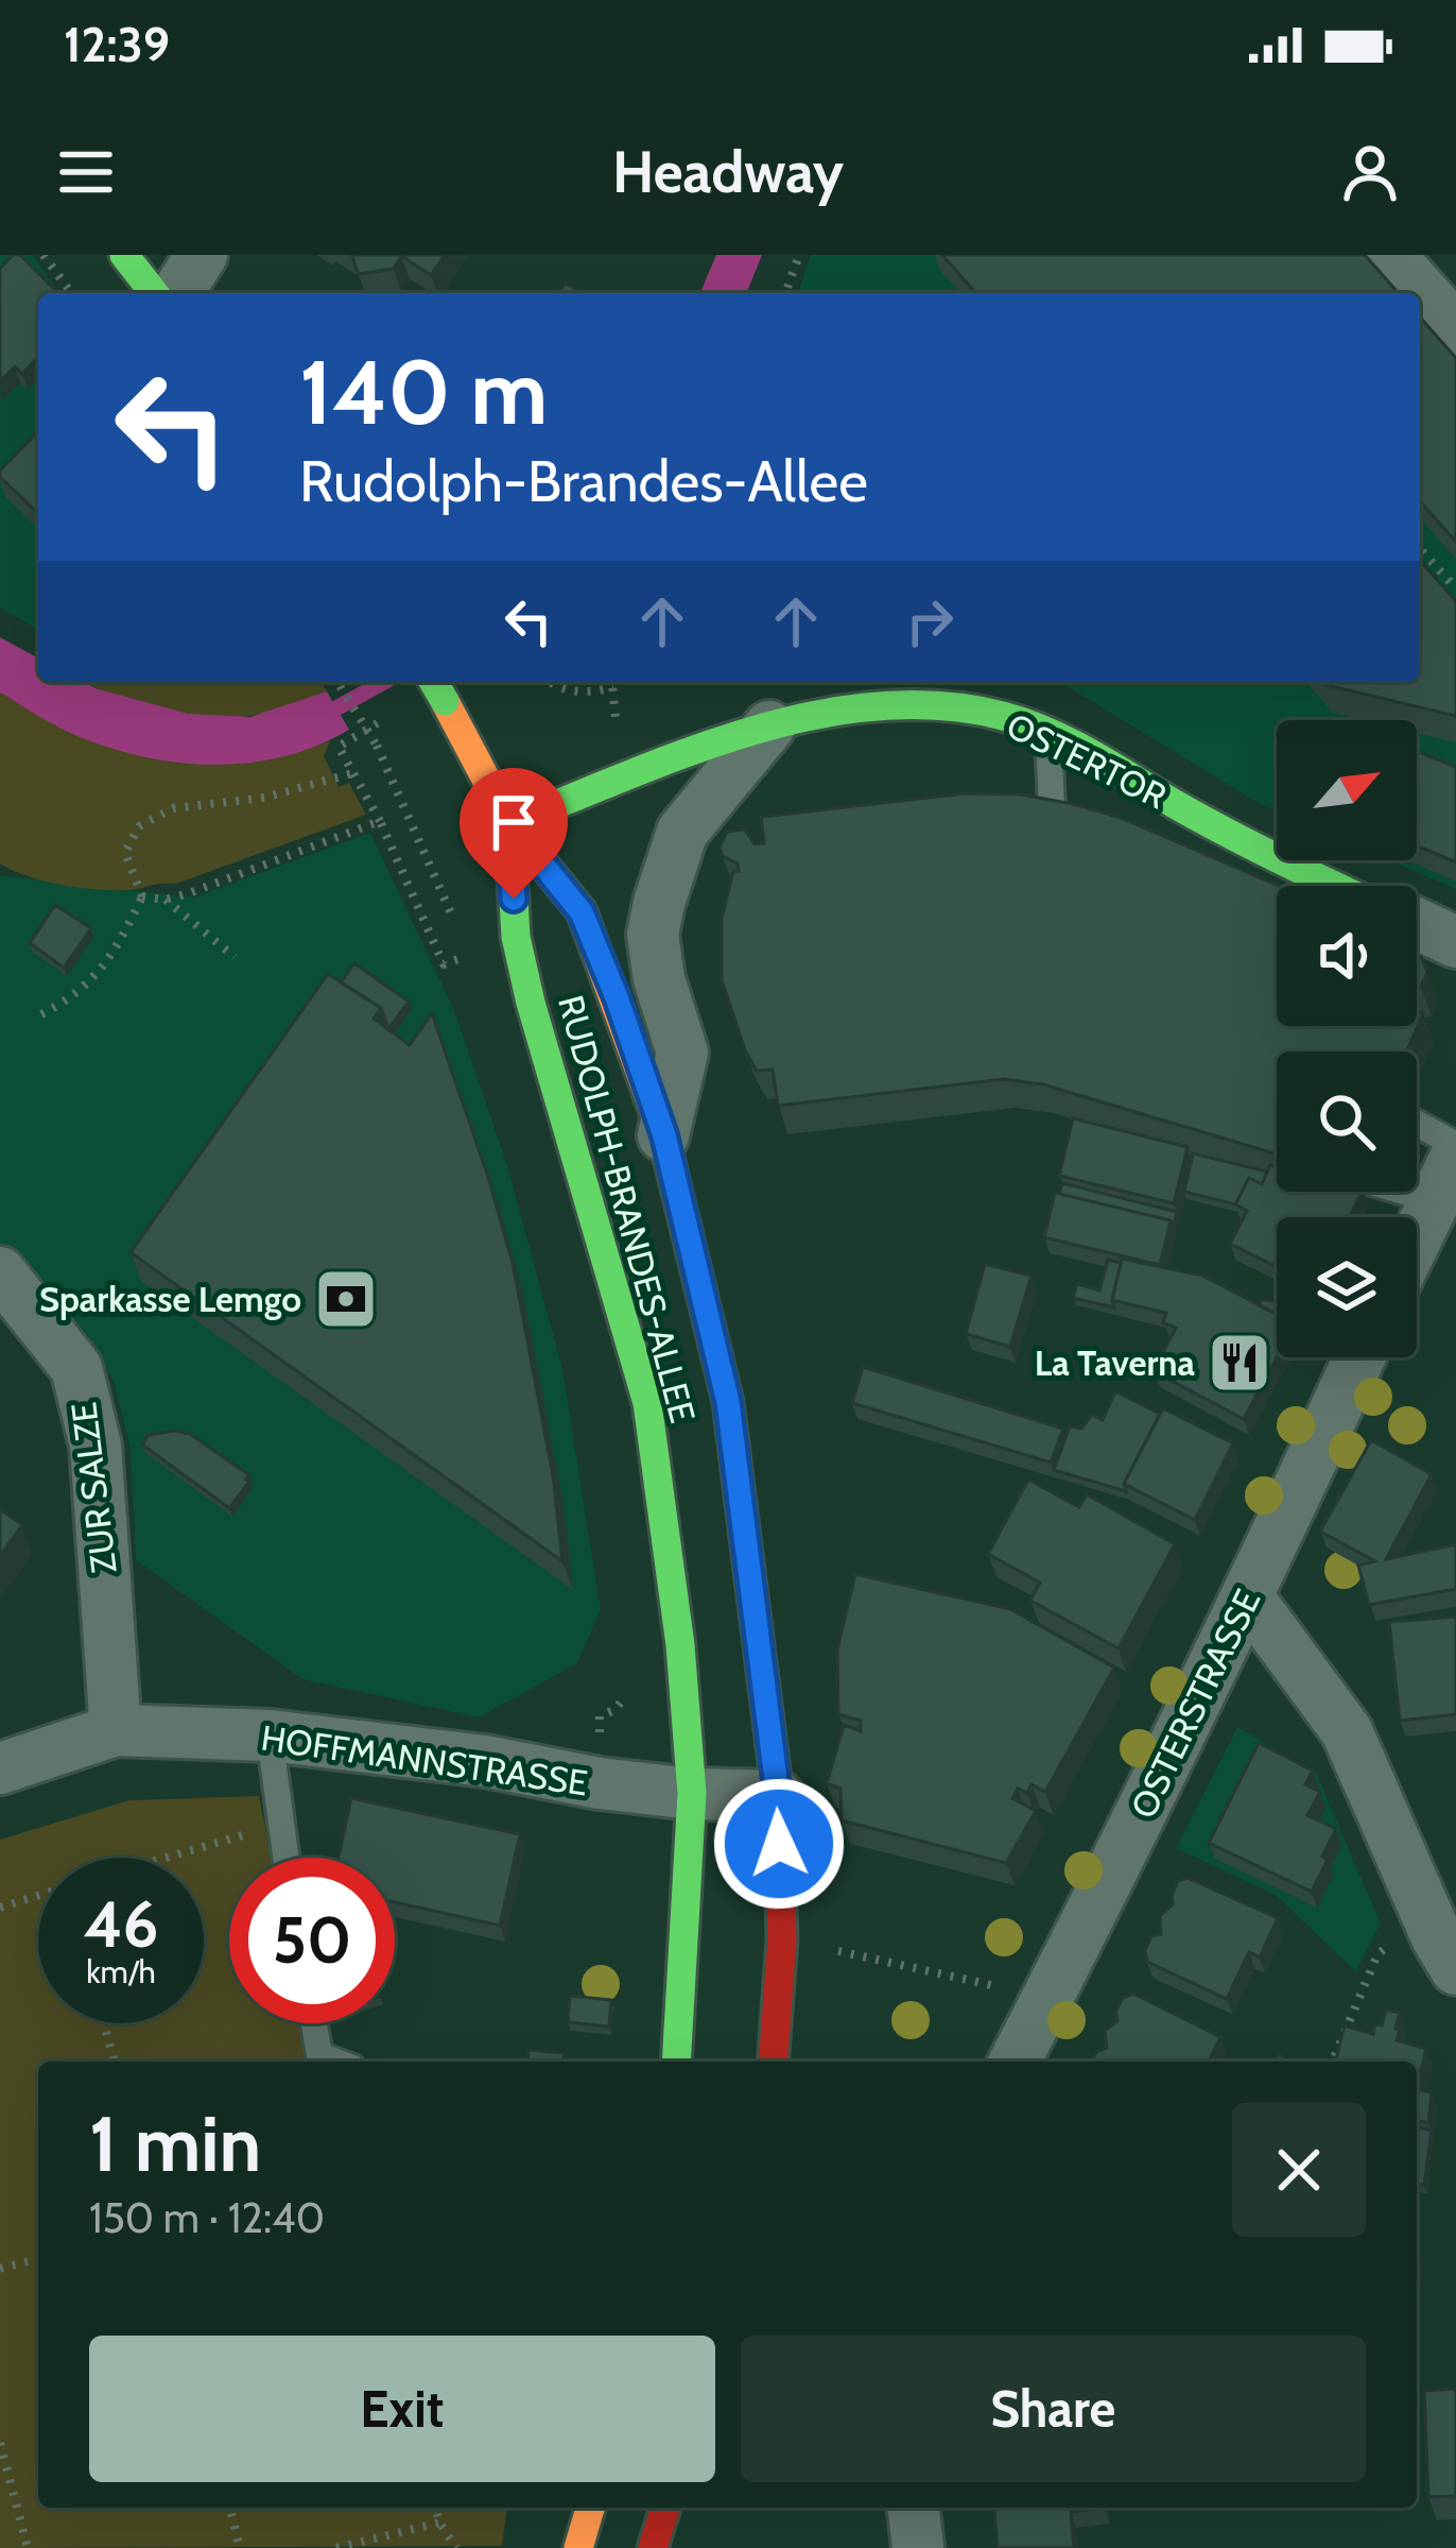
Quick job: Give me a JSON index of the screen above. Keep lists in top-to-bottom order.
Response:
{
  "streets": {
    "main road": ["OSTERTOR", "RUDOLPH-BRANDES-ALLEE"],
    "street": ["ZUR SALZE", "OSTERSTRASSE", "HOFFMANNSTRASSE"]
  },
  "crossings": [
    ["OSTERTOR", "RUDOLPH-BRANDES-ALLEE"],
    ["RUDOLPH-BRANDES-ALLEE", "HOFFMANNSTRASSE"],
    ["ZUR SALZE", "HOFFMANNSTRASSE"]
  ],
  "places": {
    "bank": ["Sparkasse Lemgo"],
    "restaurant": ["La Taverna"]
  },
  "north": "top right",
  "page": {
    "status": "12:39",
    "header": "Headway",
    "turn": ["140 m", "Rudolph-Brandes-Allee"],
    "speed": "46 km/h",
    "limit": "50",
    "heading": ["1 min", "150 m · 12:40"],
    "buttons": ["Exit", "Share"]
  }
}
